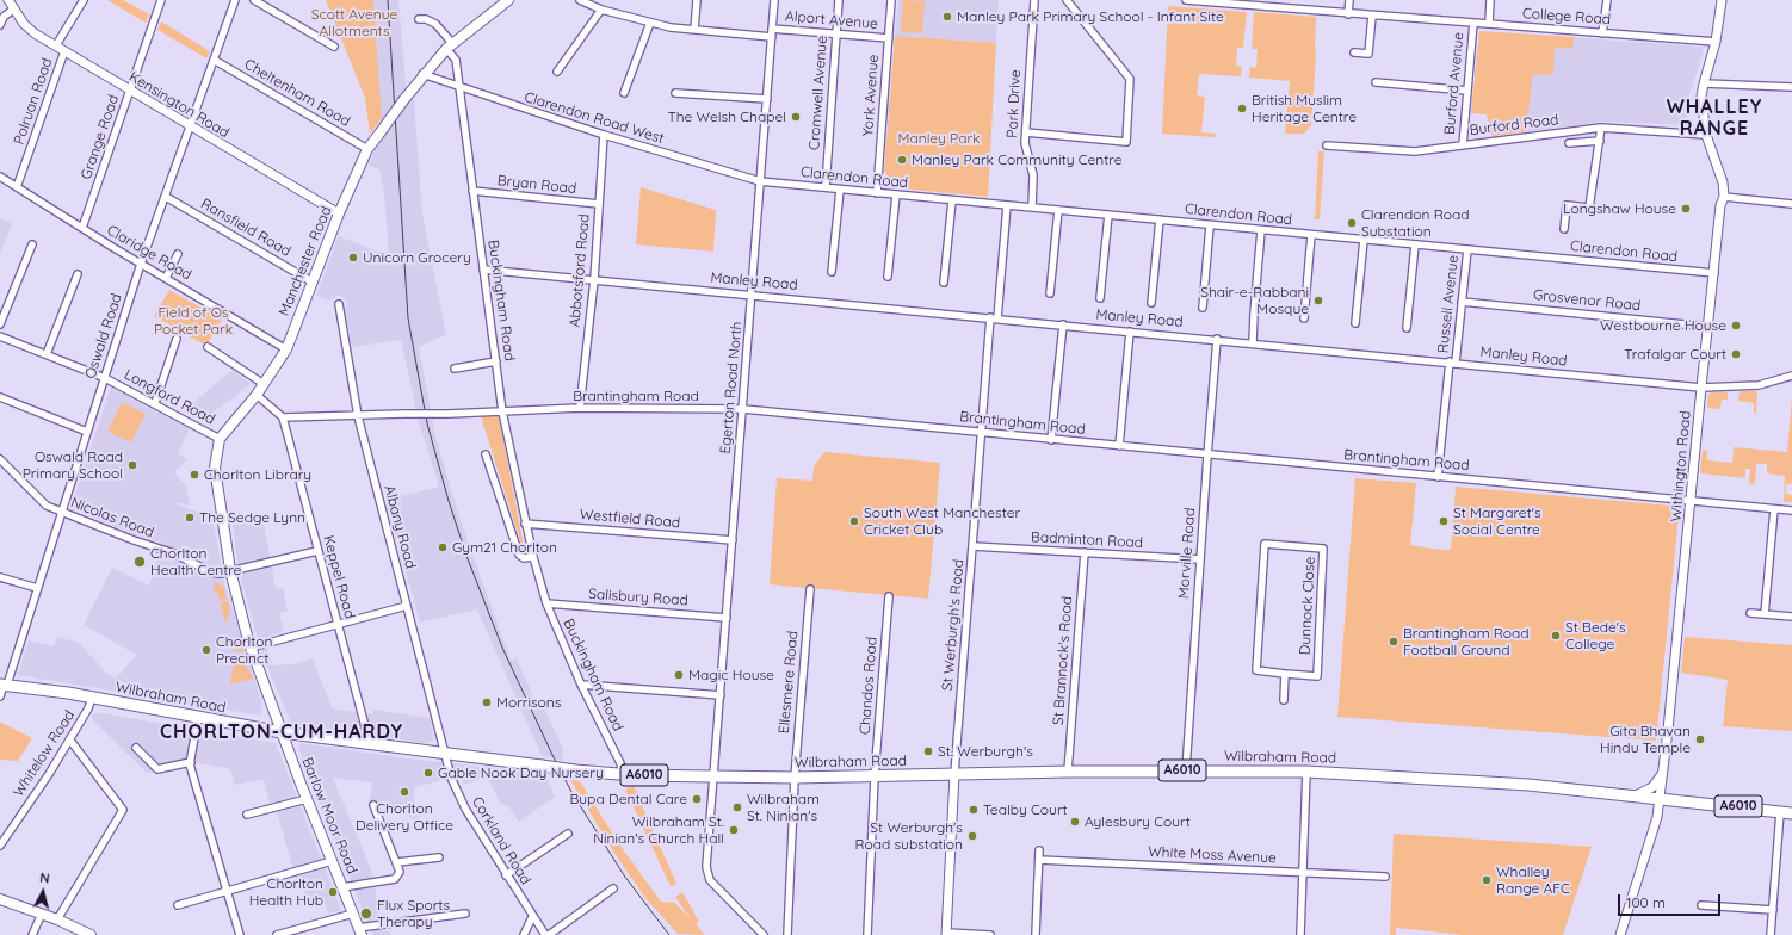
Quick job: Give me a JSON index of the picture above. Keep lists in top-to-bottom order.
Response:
{
  "streets": {
    "highway": ["Wilbraham Road", "A6010"],
    "main road": ["Manchester Road", "Barlow Moor Road"],
    "street": [
      "College Road",
      "Alport Avenue",
      "Burford Avenue",
      "Cheltenham Road",
      "Cromwell Avenue",
      "York Avenue",
      "Polruan Road",
      "Park Drive",
      "Kensington Road",
      "Clarendon Road West",
      "Burford Road",
      "Grange Road",
      "Clarendon Road",
      "Bryan Road",
      "Ransfield Road",
      "Claridge Road",
      "Abbotsford Road",
      "Manley Road",
      "Buckingham Road",
      "Grosvenor Road",
      "Russell Avenue",
      "Oswald Road",
      "Egerton Road North",
      "Brantingham Road",
      "Longford Road",
      "Withington Road",
      "Nicolas Road",
      "Westfield Road",
      "Albany Road",
      "Badminton Road",
      "Morville Road",
      "Keppel Road",
      "Salisbury Road",
      "Dunnock Close",
      "St Werburgh's Road",
      "St Brannock's Road",
      "Ellesmere Road",
      "Chandos Road",
      "Whitelow Road",
      "Corkland Road",
      "White Moss Avenue"
    ]
  },
  "crossings": [
    ["College Road", "Burford Avenue"],
    ["College Road", "Withington Road"],
    ["Alport Avenue", "Cromwell Avenue"],
    ["Alport Avenue", "York Avenue"],
    ["Alport Avenue", "Egerton Road North"],
    ["Burford Avenue", "Burford Road"],
    ["Cheltenham Road", "Manchester Road"],
    ["Cheltenham Road", "Oswald Road"],
    ["Cromwell Avenue", "Clarendon Road"],
    ["York Avenue", "Clarendon Road"],
    ["Polruan Road", "Kensington Road"],
    ["Polruan Road", "Claridge Road"],
    ["Park Drive", "Clarendon Road"],
    ["Kensington Road", "Grange Road"],
    ["Kensington Road", "Manchester Road"],
    ["Kensington Road", "Oswald Road"],
    ["Clarendon Road West", "Clarendon Road"],
    ["Clarendon Road West", "Manchester Road"],
    ["Clarendon Road West", "Abbotsford Road"],
    ["Clarendon Road West", "Buckingham Road"],
    ["Clarendon Road West", "Egerton Road North"],
    ["Burford Road", "Withington Road"],
    ["Grange Road", "Claridge Road"],
    ["Clarendon Road", "Russell Avenue"],
    ["Clarendon Road", "Egerton Road North"],
    ["Clarendon Road", "Withington Road"],
    ["Clarendon Road", "St Werburgh's Road"],
    ["Bryan Road", "Abbotsford Road"],
    ["Bryan Road", "Buckingham Road"],
    ["Ransfield Road", "Manchester Road"],
    ["Ransfield Road", "Oswald Road"],
    ["Claridge Road", "Manchester Road"],
    ["Claridge Road", "Oswald Road"],
    ["Manchester Road", "Buckingham Road"],
    ["Manchester Road", "Longford Road"],
    ["Manchester Road", "Nicolas Road"],
    ["Manchester Road", "Barlow Moor Road"],
    ["Abbotsford Road", "Manley Road"],
    ["Abbotsford Road", "Brantingham Road"],
    ["Manley Road", "Buckingham Road"],
    ["Manley Road", "Russell Avenue"],
    ["Manley Road", "Egerton Road North"],
    ["Manley Road", "Withington Road"],
    ["Manley Road", "Morville Road"],
    ["Manley Road", "St Werburgh's Road"],
    ["Buckingham Road", "Brantingham Road"],
    ["Buckingham Road", "Westfield Road"],
    ["Buckingham Road", "Salisbury Road"],
    ["Buckingham Road", "Wilbraham Road"],
    ["Grosvenor Road", "Russell Avenue"],
    ["Grosvenor Road", "Withington Road"],
    ["Russell Avenue", "Brantingham Road"],
    ["Oswald Road", "Longford Road"],
    ["Oswald Road", "Nicolas Road"],
    ["Oswald Road", "Wilbraham Road"],
    ["Egerton Road North", "Brantingham Road"],
    ["Egerton Road North", "Westfield Road"],
    ["Egerton Road North", "Salisbury Road"],
    ["Egerton Road North", "Wilbraham Road"],
    ["Brantingham Road", "Withington Road"],
    ["Brantingham Road", "Albany Road"],
    ["Brantingham Road", "Morville Road"],
    ["Brantingham Road", "Keppel Road"],
    ["Brantingham Road", "St Werburgh's Road"],
    ["Withington Road", "Wilbraham Road"],
    ["Nicolas Road", "Keppel Road"],
    ["Nicolas Road", "Barlow Moor Road"],
    ["Albany Road", "Wilbraham Road"],
    ["Albany Road", "Corkland Road"],
    ["Badminton Road", "Morville Road"],
    ["Badminton Road", "St Werburgh's Road"],
    ["Badminton Road", "St Brannock's Road"],
    ["Morville Road", "Wilbraham Road"],
    ["Keppel Road", "Wilbraham Road"],
    ["St Werburgh's Road", "Wilbraham Road"],
    ["St Brannock's Road", "Wilbraham Road"],
    ["Ellesmere Road", "Wilbraham Road"],
    ["Chandos Road", "Wilbraham Road"],
    ["Wilbraham Road", "Whitelow Road"],
    ["Wilbraham Road", "Barlow Moor Road"],
    ["Wilbraham Road", "Corkland Road"]
  ],
  "districts": ["WHALLEY RANGE", "CHORLTON-CUM-HARDY"],
  "parks": ["Scott Avenue Allotments", "Manley Park", "Field of Os Pocket Park"],
  "places": [
    "Manley Park Primary School - Infant Site",
    "British Muslim Heritage Centre",
    "The Welsh Chapel",
    "Manley Park Community Centre",
    "Longshaw House",
    "Clarendon Road Substation",
    "Unicorn Grocery",
    "Shair-e-Rabbani Mosque",
    "Westbourne House",
    "Trafalgar Court",
    "Oswald Road Primary School",
    "Chorlton Library",
    "The Sedge Lynn",
    "South West Manchester Cricket Club",
    "St Margaret's Social Centre",
    "Gym21 Chorlton",
    "Chorlton Health Centre",
    "St Bede's College",
    "Brantingham Road Football Ground",
    "Chorlton Precinct",
    "Magic House",
    "Morrisons",
    "Gita Bhavan Hindu Temple",
    "St. Werburgh's",
    "Gable Nook Day Nursery",
    "Chorlton Delivery Office",
    "Bupa Dental Care",
    "Wilbraham St. Ninian's",
    "Tealby Court",
    "Aylesbury Court",
    "Wilbraham St. Ninian's Church Hall",
    "St Werburgh's Road substation",
    "Whalley Range AFC",
    "Chorlton Health Hub",
    "Flux Sports Therapy"
  ],
  "scale_bar": "100 m",
  "north": "top"
}
